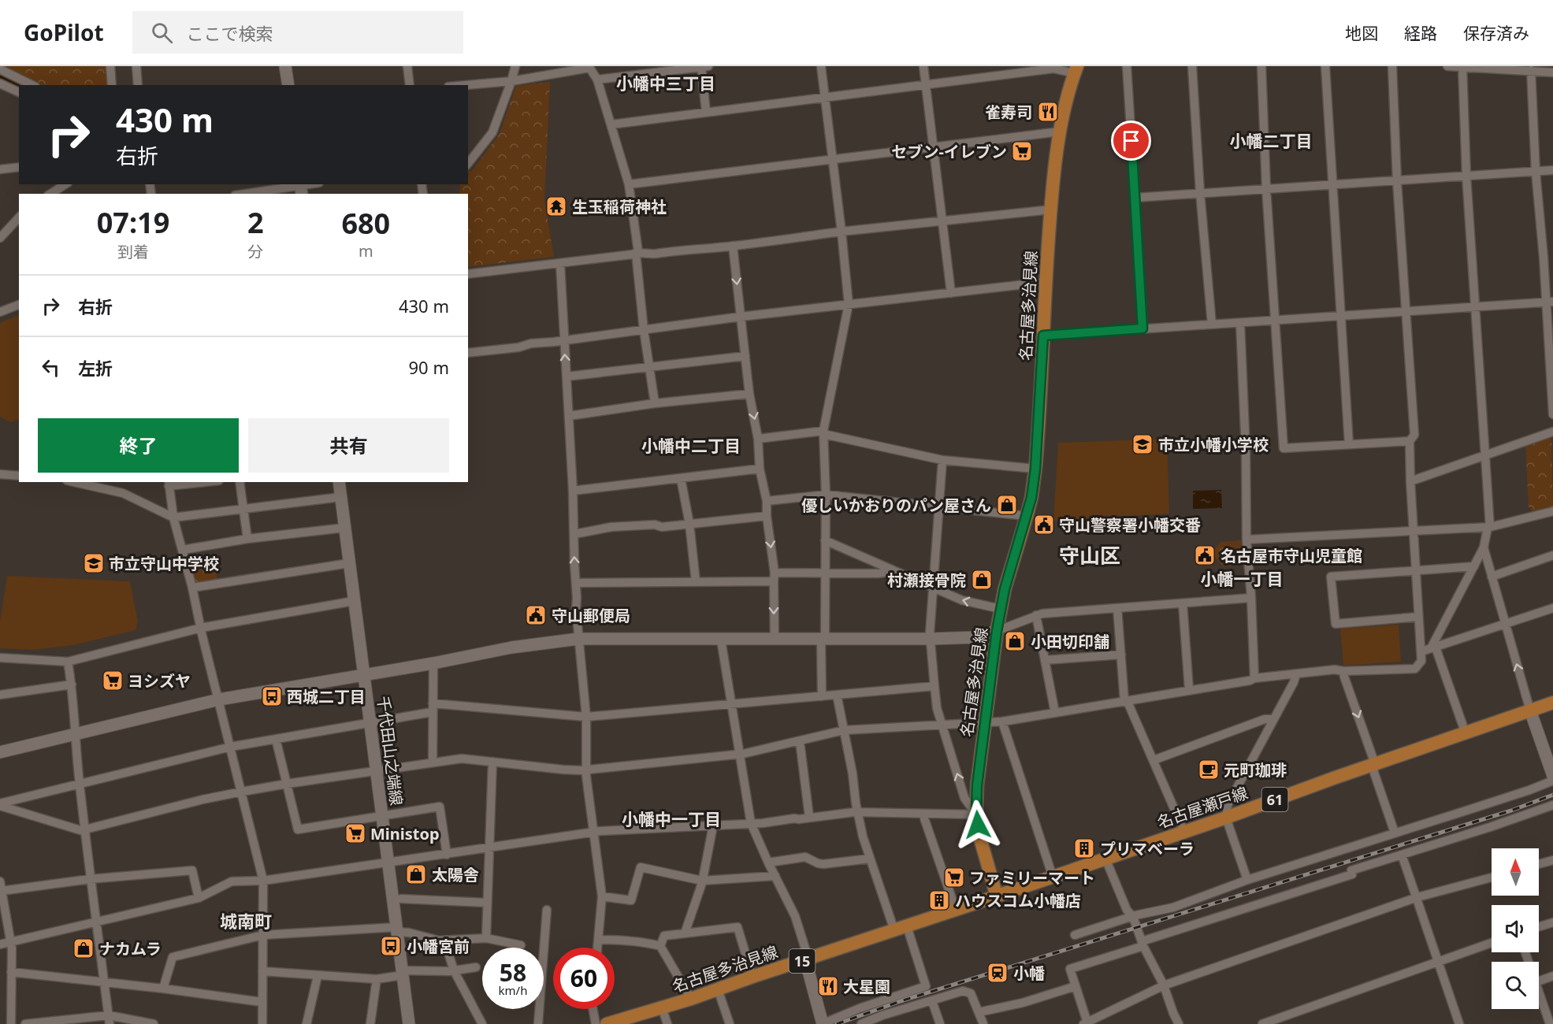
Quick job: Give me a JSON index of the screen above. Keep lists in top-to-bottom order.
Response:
{
  "streets": {
    "main road": [
      "名古屋多治見線",
      "61",
      "名古屋瀬戸線",
      "15"
    ],
    "street": ["千代田山之端線"]
  },
  "crossings": [
    ["名古屋多治見線", "名古屋瀬戸線"]
  ],
  "districts": [
    "小幡中三丁目",
    "小幡二丁目",
    "小幡中二丁目",
    "守山区",
    "小幡一丁目",
    "小幡中一丁目",
    "城南町"
  ],
  "places": {
    "restaurant": ["雀寿司", "大星園"],
    "supermarket": [
      "セブン-イレブン",
      "ヨシズヤ",
      "Ministop",
      "ファミリーマート"
    ],
    "temple": ["生玉稲荷神社"],
    "school or university": ["市立小幡小学校", "市立守山中学校"],
    "shop": [
      "優しいかおりのパン屋さん",
      "村瀬接骨院",
      "小田切印舗",
      "太陽舎",
      "ナカムラ"
    ],
    "public building": ["守山警察署小幡交番", "名古屋市守山児童館", "守山郵便局"],
    "bus stop": ["西城二丁目", "小幡宮前"],
    "cafe": ["元町珈琲"],
    "building": ["プリマベーラ", "ハウスコム小幡店"],
    "station": ["小幡"]
  },
  "north": "top",
  "page": {
    "header": "GoPilot",
    "search": "ここで検索",
    "nav": ["地図", "経路", "保存済み"],
    "turn": ["430 m", "右折"],
    "eta": [
      "07:19",
      "到着",
      "2",
      "分",
      "680",
      "m"
    ],
    "list": [
      {
        "name": "右折",
        "value": "430 m"
      },
      {
        "name": "左折",
        "value": "90 m"
      }
    ],
    "buttons": ["終了", "共有"],
    "speed": "58 km/h",
    "limit": "60"
  }
}
